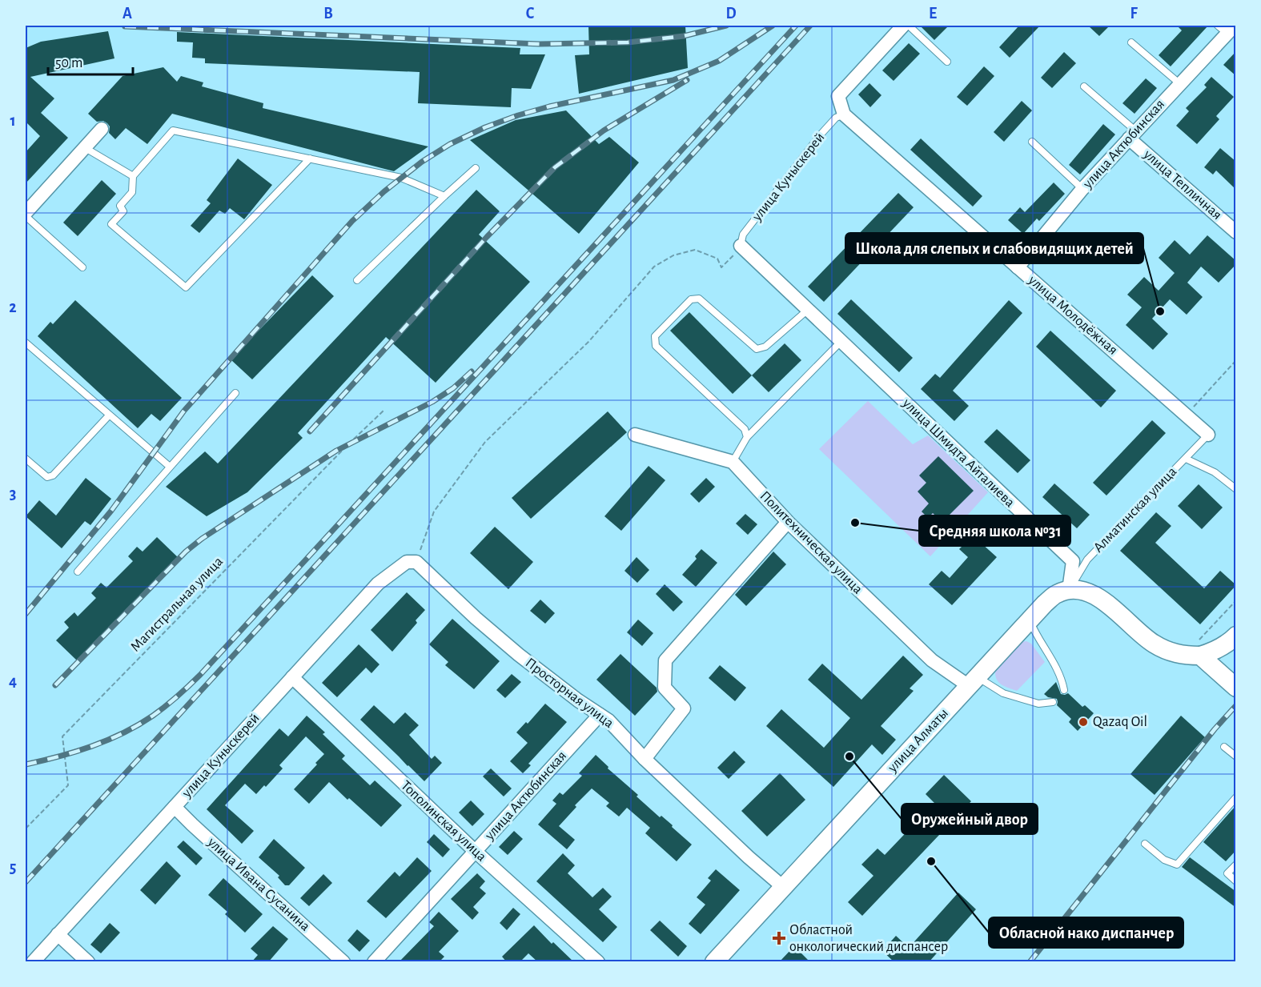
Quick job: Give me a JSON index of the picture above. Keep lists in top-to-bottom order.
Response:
{
  "streets": {
    "street": [
      "улица Актюбинская",
      "улица Куныскерей",
      "улица Тепличная",
      "улица Молодёжная",
      "улица Шмидта Айталиева",
      "Политехническая улица",
      "Просторная улица",
      "улица Алматы",
      "Тополинская улица",
      "улица Ивана Сусанина"
    ],
    "lane": ["Алматинская улица"],
    "path": ["Магистральная улица"]
  },
  "crossings": [
    ["улица Актюбинская", "улица Тепличная"],
    ["улица Актюбинская", "улица Молодёжная"],
    ["улица Актюбинская", "Просторная улица"],
    ["улица Актюбинская", "Тополинская улица"],
    ["улица Куныскерей", "улица Молодёжная"],
    ["улица Куныскерей", "улица Шмидта Айталиева"],
    ["улица Куныскерей", "Просторная улица"],
    ["улица Куныскерей", "Тополинская улица"],
    ["улица Куныскерей", "улица Ивана Сусанина"],
    ["улица Молодёжная", "Алматинская улица"],
    ["улица Шмидта Айталиева", "Алматинская улица"],
    ["улица Шмидта Айталиева", "улица Алматы"],
    ["Алматинская улица", "улица Алматы"],
    ["Политехническая улица", "улица Алматы"],
    ["Просторная улица", "улица Алматы"]
  ],
  "places": {
    "other": [
      "Школа для слепых и слабовидящих детей",
      "Средняя школа №31",
      "Qazaq Oil",
      "Оружейный двор",
      "Обласной нако диспанчер"
    ],
    "health": ["Областной онкологический диспансер"]
  },
  "scale_bar": "50 m",
  "grid": {
    "columns": [
      "A",
      "B",
      "C",
      "D",
      "E",
      "F"
    ],
    "rows": [
      "1",
      "2",
      "3",
      "4",
      "5"
    ]
  }
}
